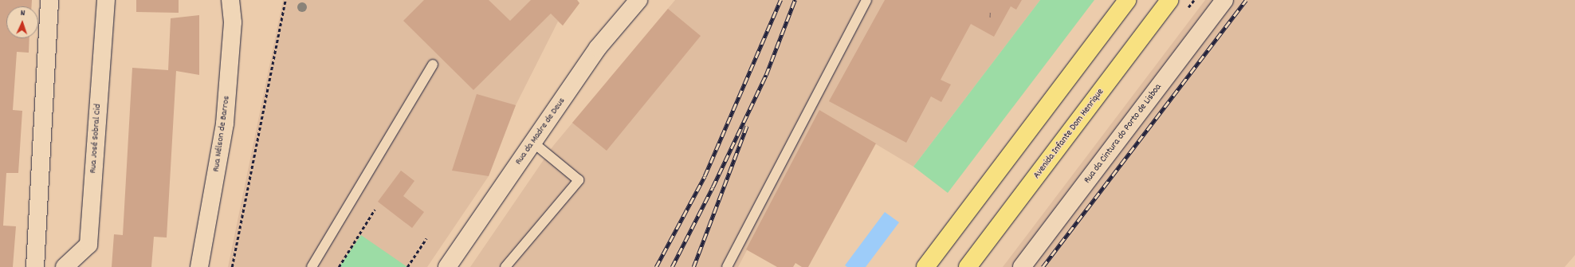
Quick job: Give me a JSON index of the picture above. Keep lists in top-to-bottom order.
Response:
{
  "streets": {
    "main road": ["Avenida Infante Dom Henrique"],
    "street": [
      "Rua da Madre de Deus",
      "Rua Nélson de Barros",
      "Rua da Cintura do Porto de Lisboa",
      "Rua José Sobral Cid"
    ]
  },
  "house_numbers": ["1"],
  "north": "top"
}
